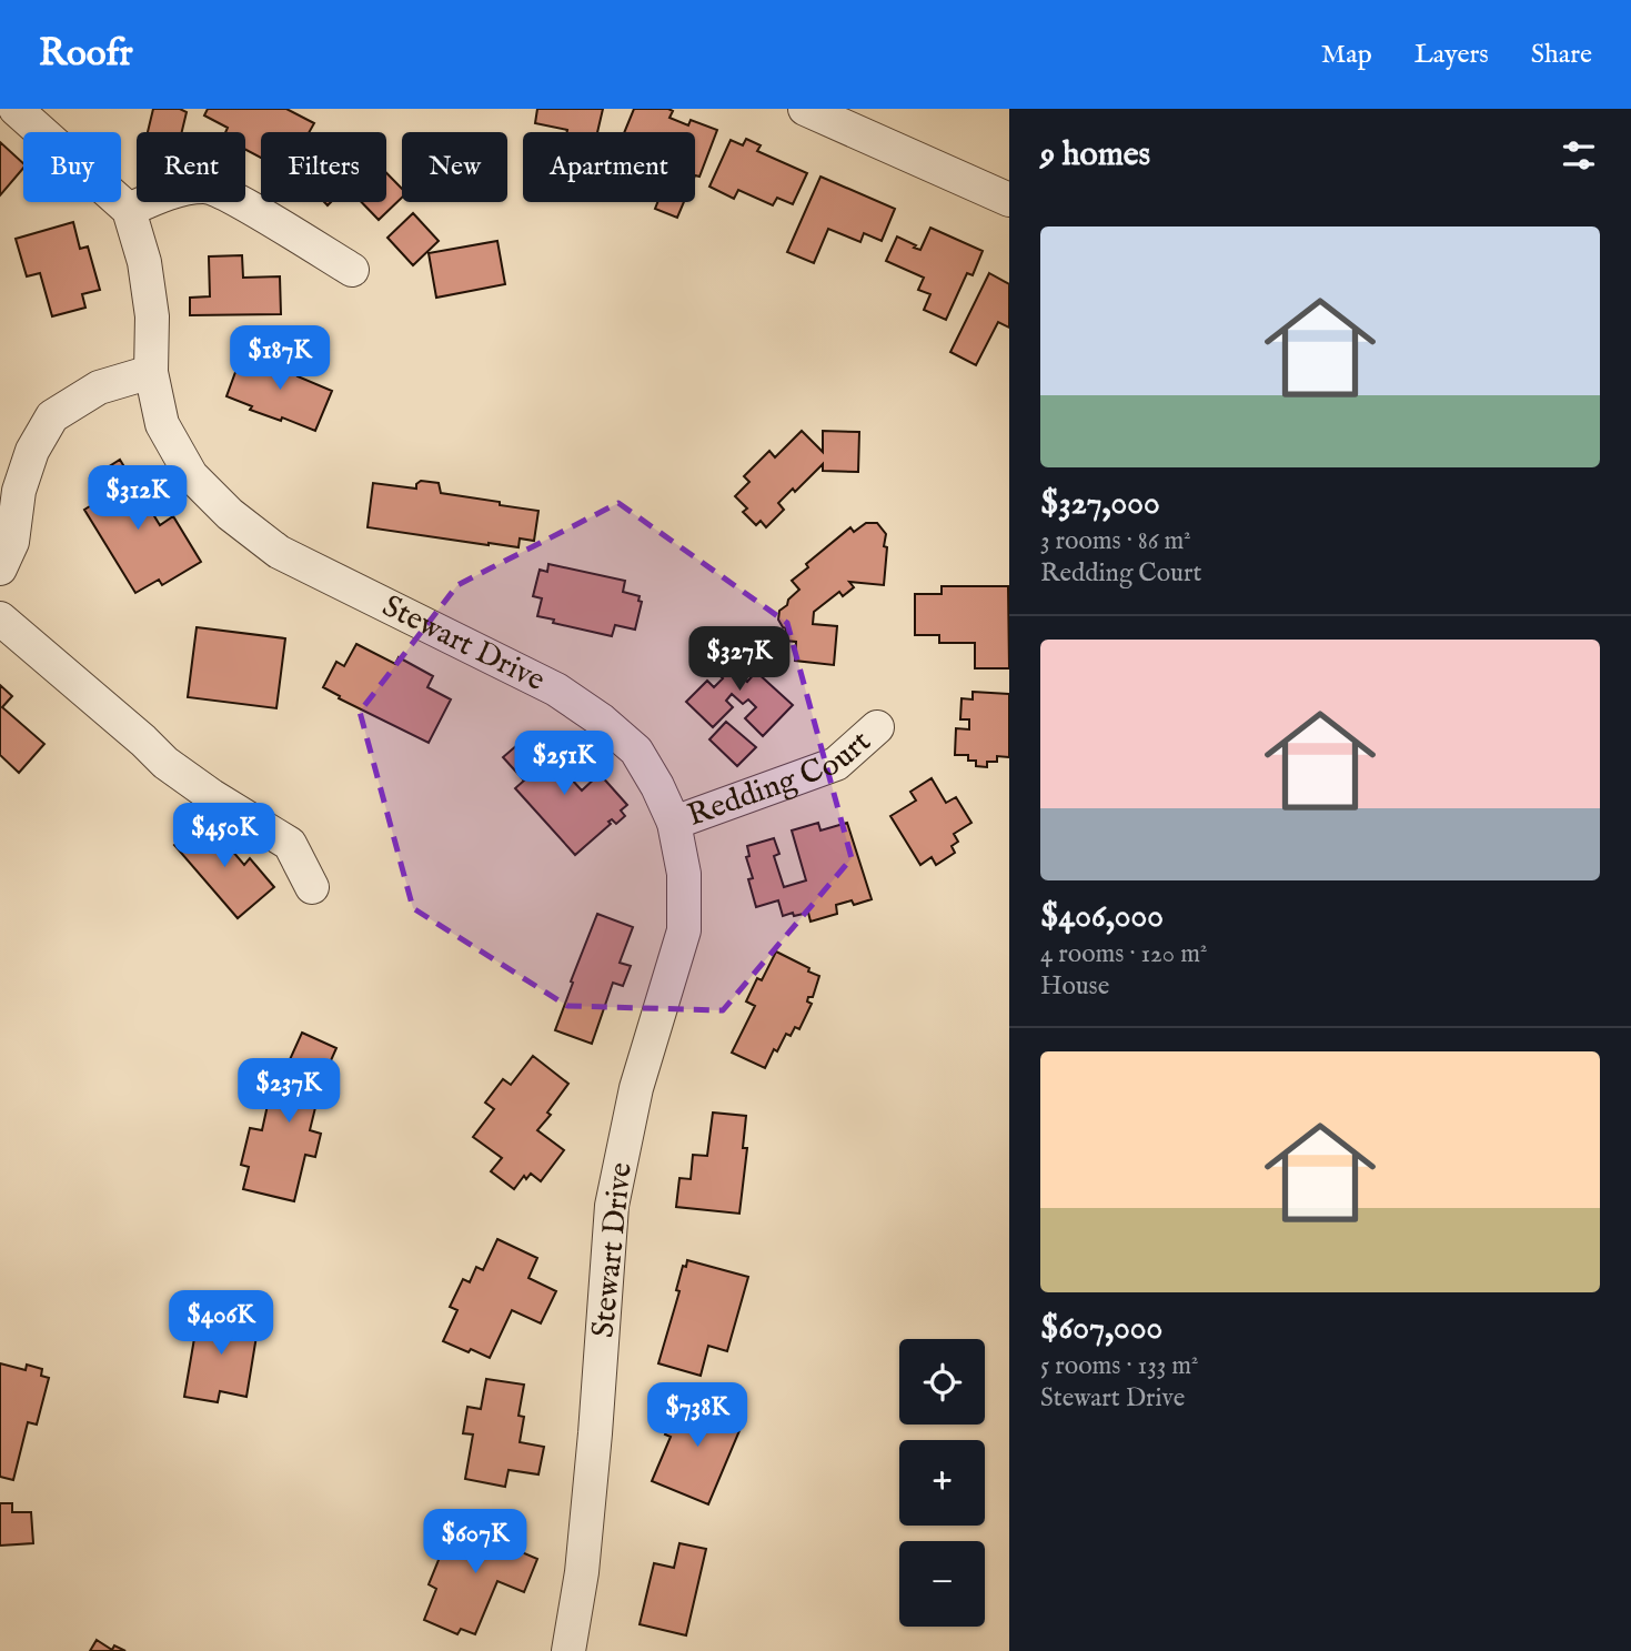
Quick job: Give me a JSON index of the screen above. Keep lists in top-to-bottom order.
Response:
{
  "streets": {
    "street": ["Stewart Drive", "Redding Court"]
  },
  "crossings": [
    ["Stewart Drive", "Redding Court"]
  ],
  "page": {
    "header": "Roofr",
    "nav": ["Map", "Layers", "Share"],
    "heading": "9 homes",
    "chip": [
      "Buy",
      "Rent",
      "Filters",
      "New",
      "Apartment"
    ],
    "list": [
      {
        "name": "$327,000",
        "note": "3 rooms · 86 m² · Redding Court"
      },
      {
        "name": "$406,000",
        "note": "4 rooms · 120 m² · House"
      },
      {
        "name": "$607,000",
        "note": "5 rooms · 133 m² · Stewart Drive"
      }
    ],
    "price": [
      "$187K",
      "$312K",
      "$327K",
      "$251K",
      "$450K",
      "$237K",
      "$406K",
      "$738K",
      "$607K"
    ],
    "map_buttons": ["+", "−"]
  }
}
